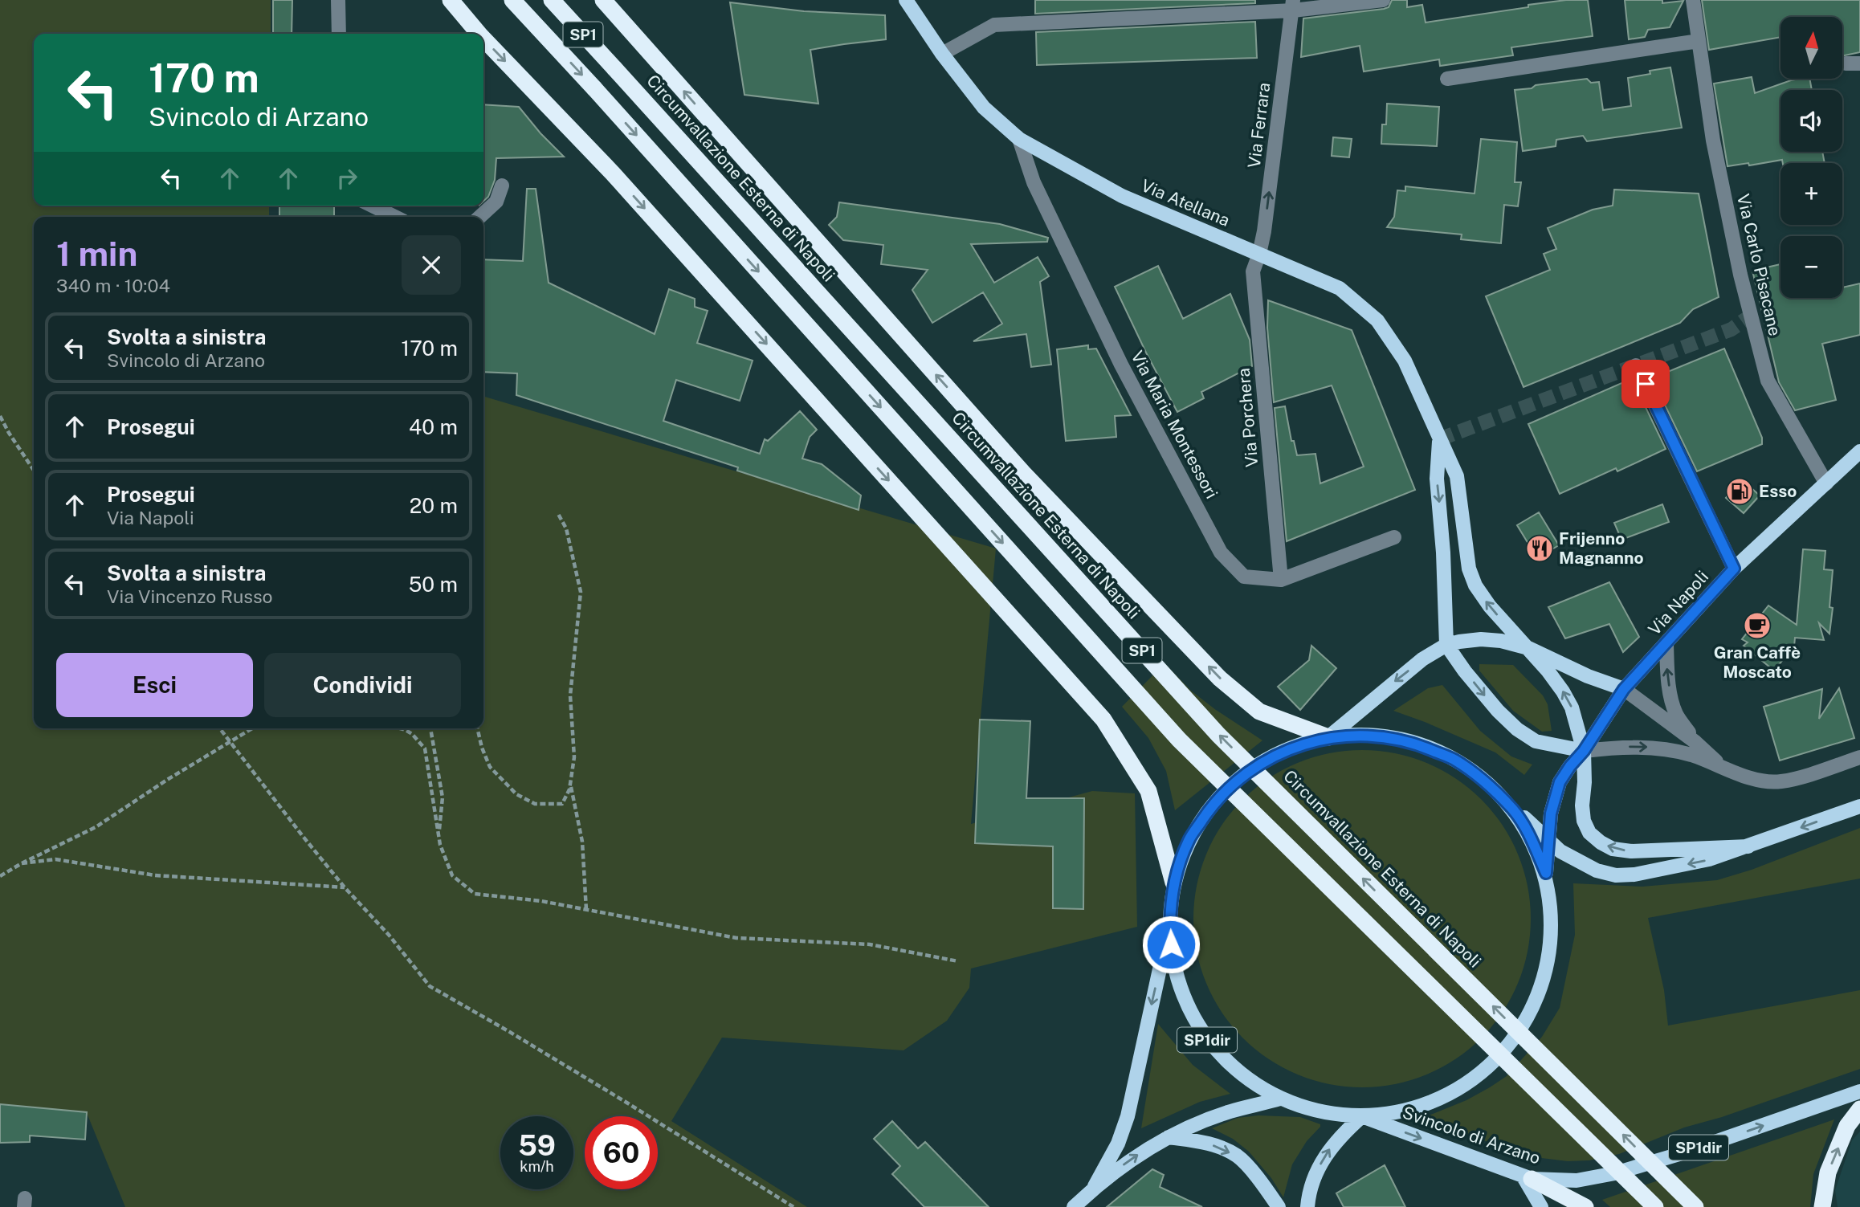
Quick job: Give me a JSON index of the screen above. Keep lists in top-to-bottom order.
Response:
{
  "streets": {
    "highway": ["SP1", "Circumvallazione Esterna di Napoli"],
    "main road": [
      "Via Atellana",
      "Via Napoli",
      "SP1dir",
      "Svincolo di Arzano"
    ],
    "street": [
      "Via Ferrara",
      "Via Carlo Pisacane",
      "Via Porchera",
      "Via Maria Montessori"
    ]
  },
  "crossings": [
    ["Via Ferrara", "Via Atellana"],
    ["Via Ferrara", "Via Porchera"],
    ["Via Atellana", "Via Porchera"],
    ["Via Atellana", "Via Maria Montessori"],
    ["Via Atellana", "Via Napoli"],
    ["Via Atellana", "SP1dir"],
    ["Via Carlo Pisacane", "Via Napoli"],
    ["Via Porchera", "Via Maria Montessori"],
    ["SP1dir", "Svincolo di Arzano"]
  ],
  "one_way": ["Via Ferrara", "Svincolo di Arzano"],
  "places": {
    "fuel station": ["Esso"],
    "restaurant": ["Frijenno Magnanno"],
    "cafe": ["Gran Caffè Moscato"]
  },
  "north": "top",
  "page": {
    "map_buttons": ["+", "−"],
    "turn": ["170 m", "Svincolo di Arzano"],
    "heading": ["1 min", "340 m · 10:04"],
    "list": [
      {
        "name": "Svolta a sinistra",
        "note": "Svincolo di Arzano",
        "value": "170 m"
      },
      {
        "name": "Prosegui",
        "value": "40 m"
      },
      {
        "name": "Prosegui",
        "note": "Via Napoli",
        "value": "20 m"
      },
      {
        "name": "Svolta a sinistra",
        "note": "Via Vincenzo Russo",
        "value": "50 m"
      }
    ],
    "buttons": ["Esci", "Condividi"],
    "speed": "59 km/h",
    "limit": "60"
  }
}
